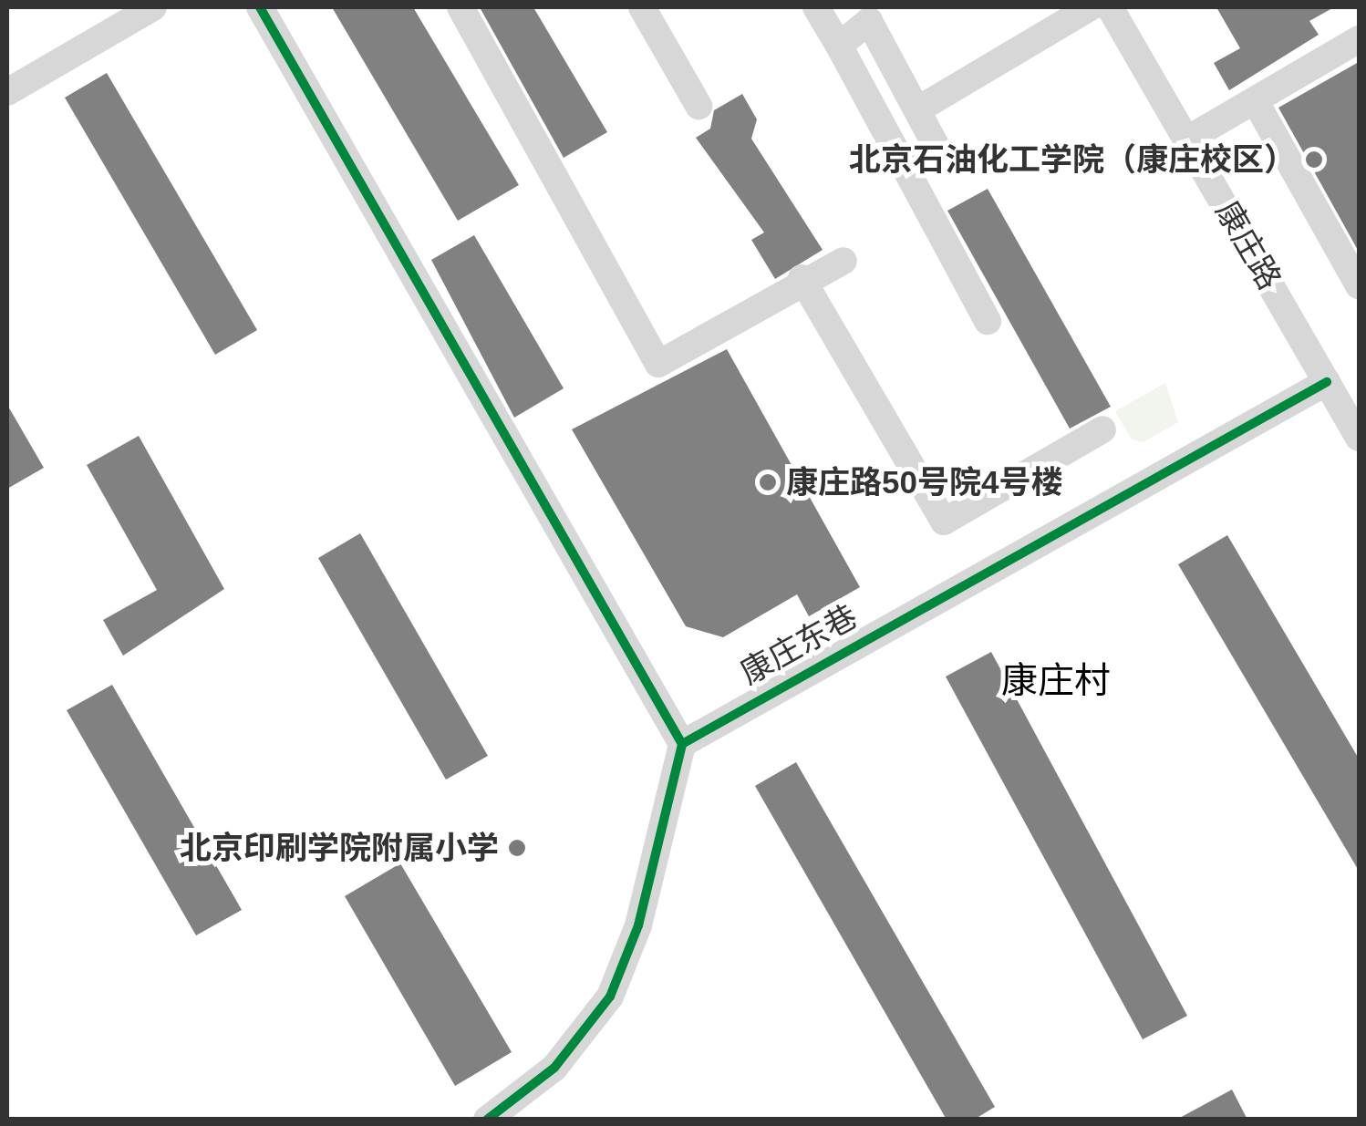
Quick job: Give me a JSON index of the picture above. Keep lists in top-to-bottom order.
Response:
{
  "streets": {
    "street": ["康庄路", "康庄东巷"]
  },
  "crossings": [
    ["康庄路", "康庄东巷"]
  ],
  "districts": ["康庄村"],
  "places": ["北京石油化工学院（康庄校区）", "康庄路50号院4号楼", "北京印刷学院附属小学"]
}
